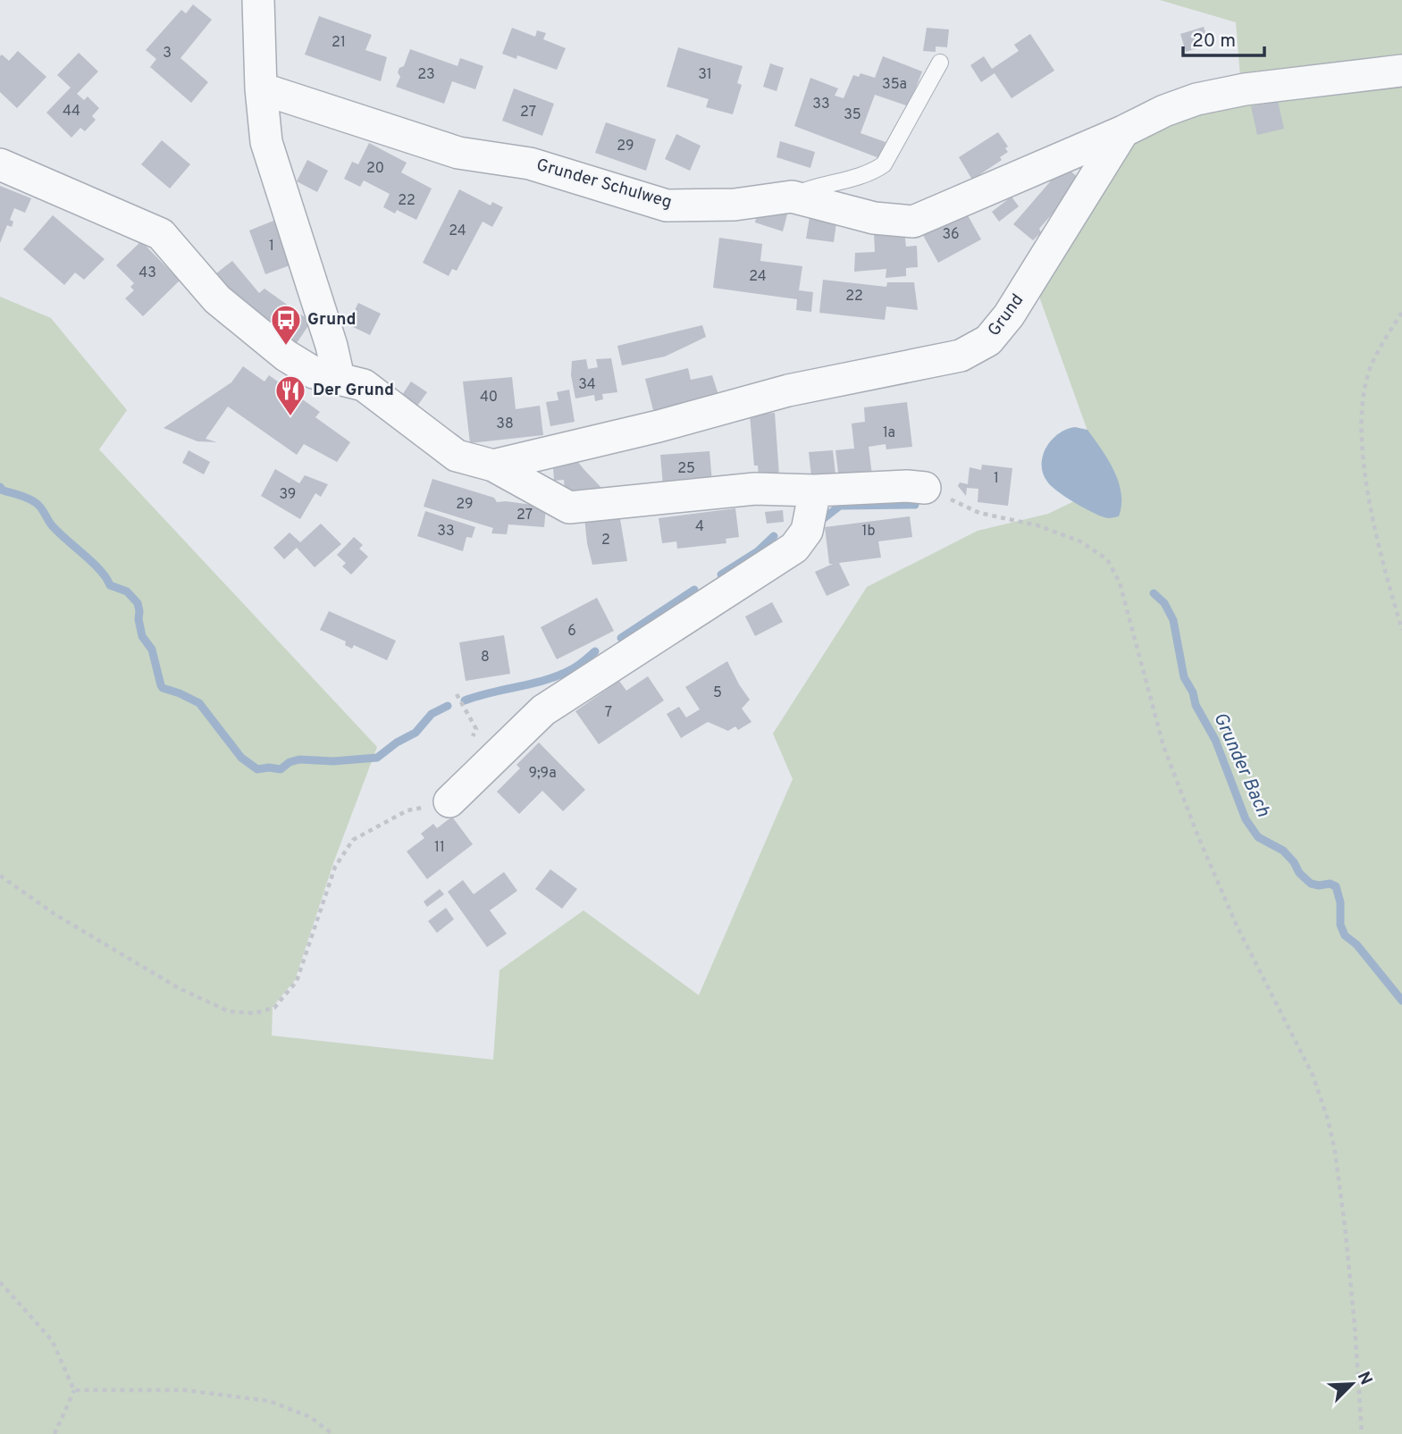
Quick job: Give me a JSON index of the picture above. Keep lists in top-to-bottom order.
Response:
{
  "streets": {
    "street": ["Grunder Schulweg", "Grund"]
  },
  "crossings": [
    ["Grunder Schulweg", "Grund"]
  ],
  "water": ["Grunder Bach"],
  "places": {
    "bus stop": ["Grund"],
    "restaurant": ["Der Grund"]
  },
  "house_numbers": [
    "21",
    "3",
    "23",
    "31",
    "35a",
    "33",
    "44",
    "27",
    "35",
    "29",
    "20",
    "22",
    "24",
    "36",
    "1",
    "43",
    "24",
    "22",
    "34",
    "40",
    "38",
    "1a",
    "25",
    "1",
    "39",
    "29",
    "27",
    "4",
    "33",
    "1b",
    "2",
    "6",
    "8",
    "5",
    "7",
    "9;9a",
    "11"
  ],
  "scale_bar": "20 m",
  "north": "top right"
}
